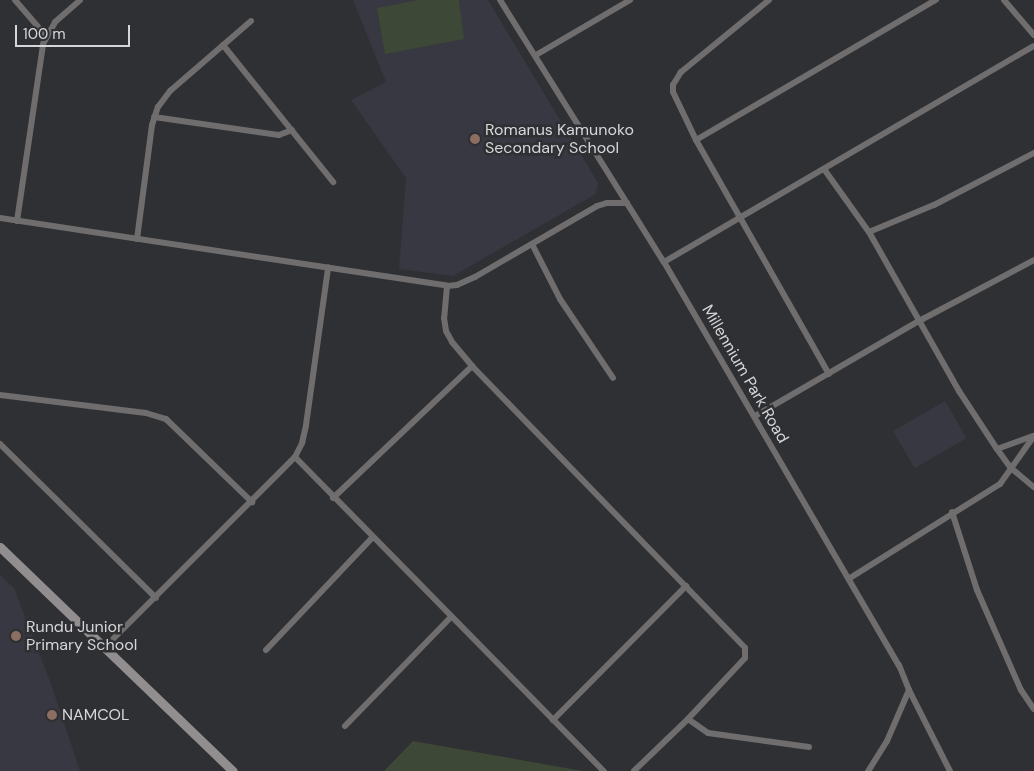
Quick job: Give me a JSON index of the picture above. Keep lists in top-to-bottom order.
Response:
{
  "streets": {
    "street": ["Millennium Park Road"]
  },
  "places": ["Romanus Kamunoko Secondary School", "Rundu Junior Primary School", "NAMCOL"],
  "scale_bar": "100 m"
}
